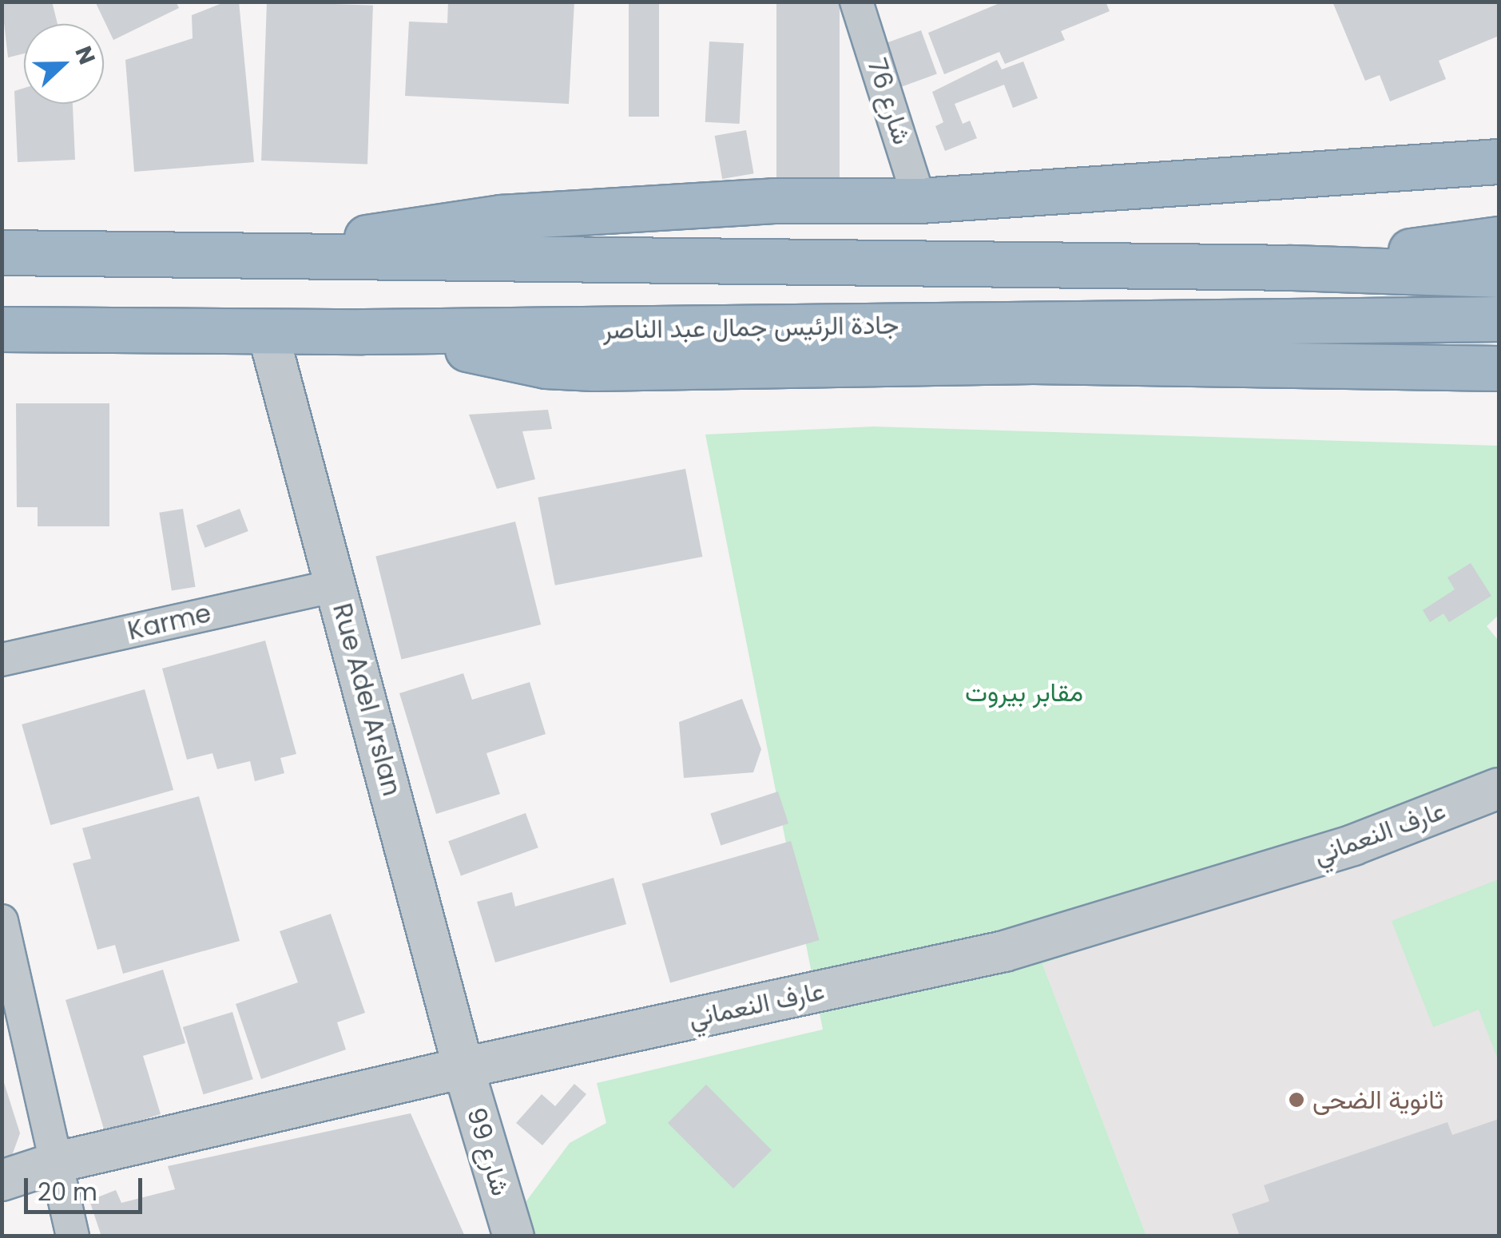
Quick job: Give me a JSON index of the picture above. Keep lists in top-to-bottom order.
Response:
{
  "streets": {
    "highway": ["جادة الرئيس جمال عبد الناصر"],
    "street": [
      "شارع 76",
      "Karme",
      "Rue Adel Arslan",
      "عارف النعماني",
      "شارع 99"
    ]
  },
  "crossings": [
    ["جادة الرئيس جمال عبد الناصر", "Rue Adel Arslan"],
    ["Karme", "Rue Adel Arslan"],
    ["Rue Adel Arslan", "عارف النعماني"],
    ["Rue Adel Arslan", "شارع 99"],
    ["عارف النعماني", "شارع 99"]
  ],
  "parks": ["مقابر بيروت"],
  "places": ["ثانوية الضحى"],
  "scale_bar": "20 m",
  "north": "right"
}
